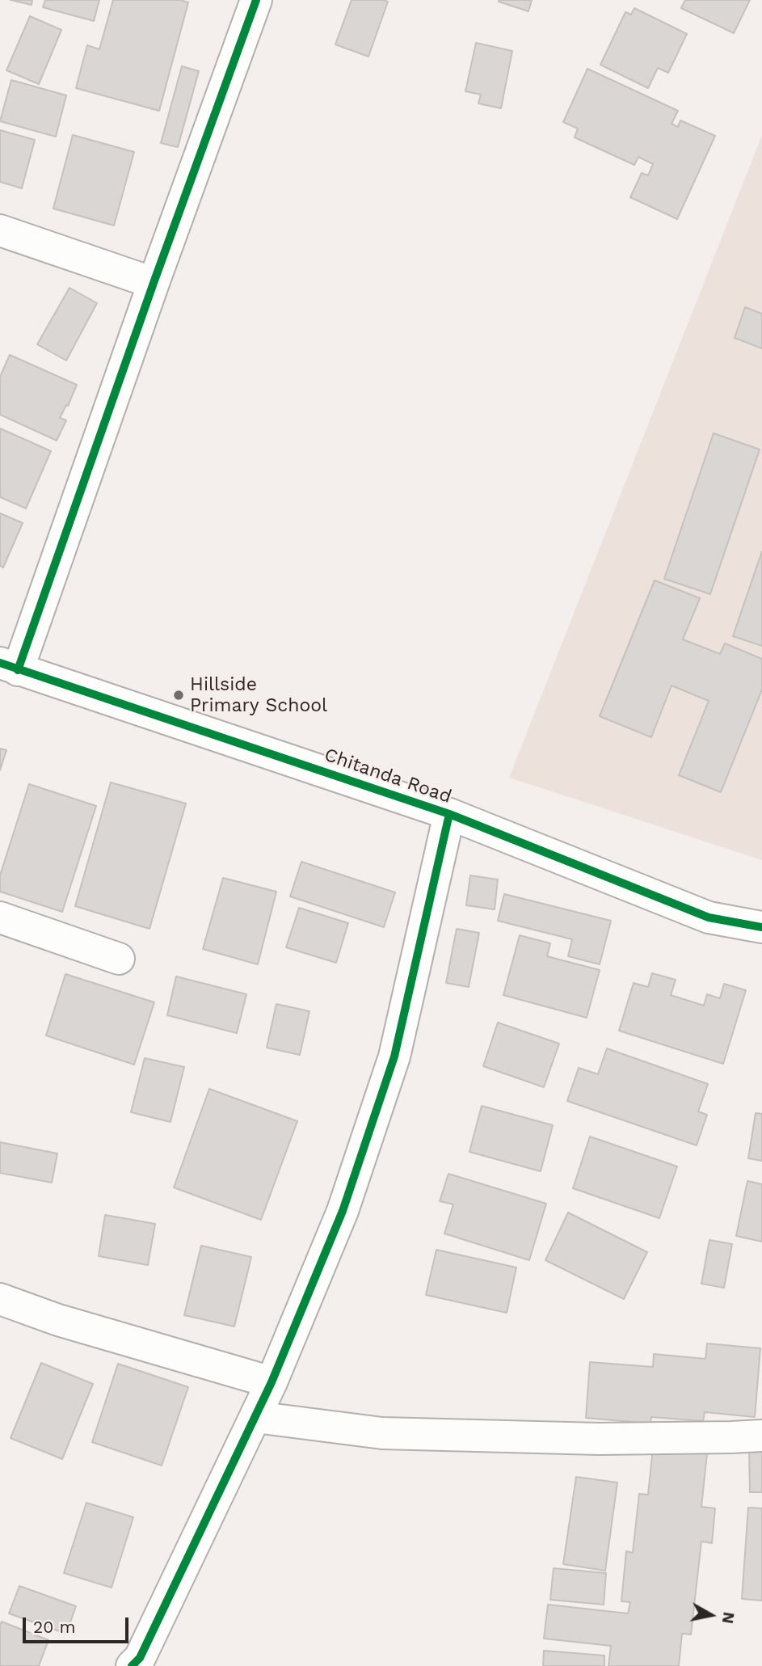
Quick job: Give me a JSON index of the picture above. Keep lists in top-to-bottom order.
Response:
{
  "streets": {
    "street": ["Chitanda Road"]
  },
  "places": ["Hillside Primary School"],
  "scale_bar": "20 m",
  "north": "right"
}
